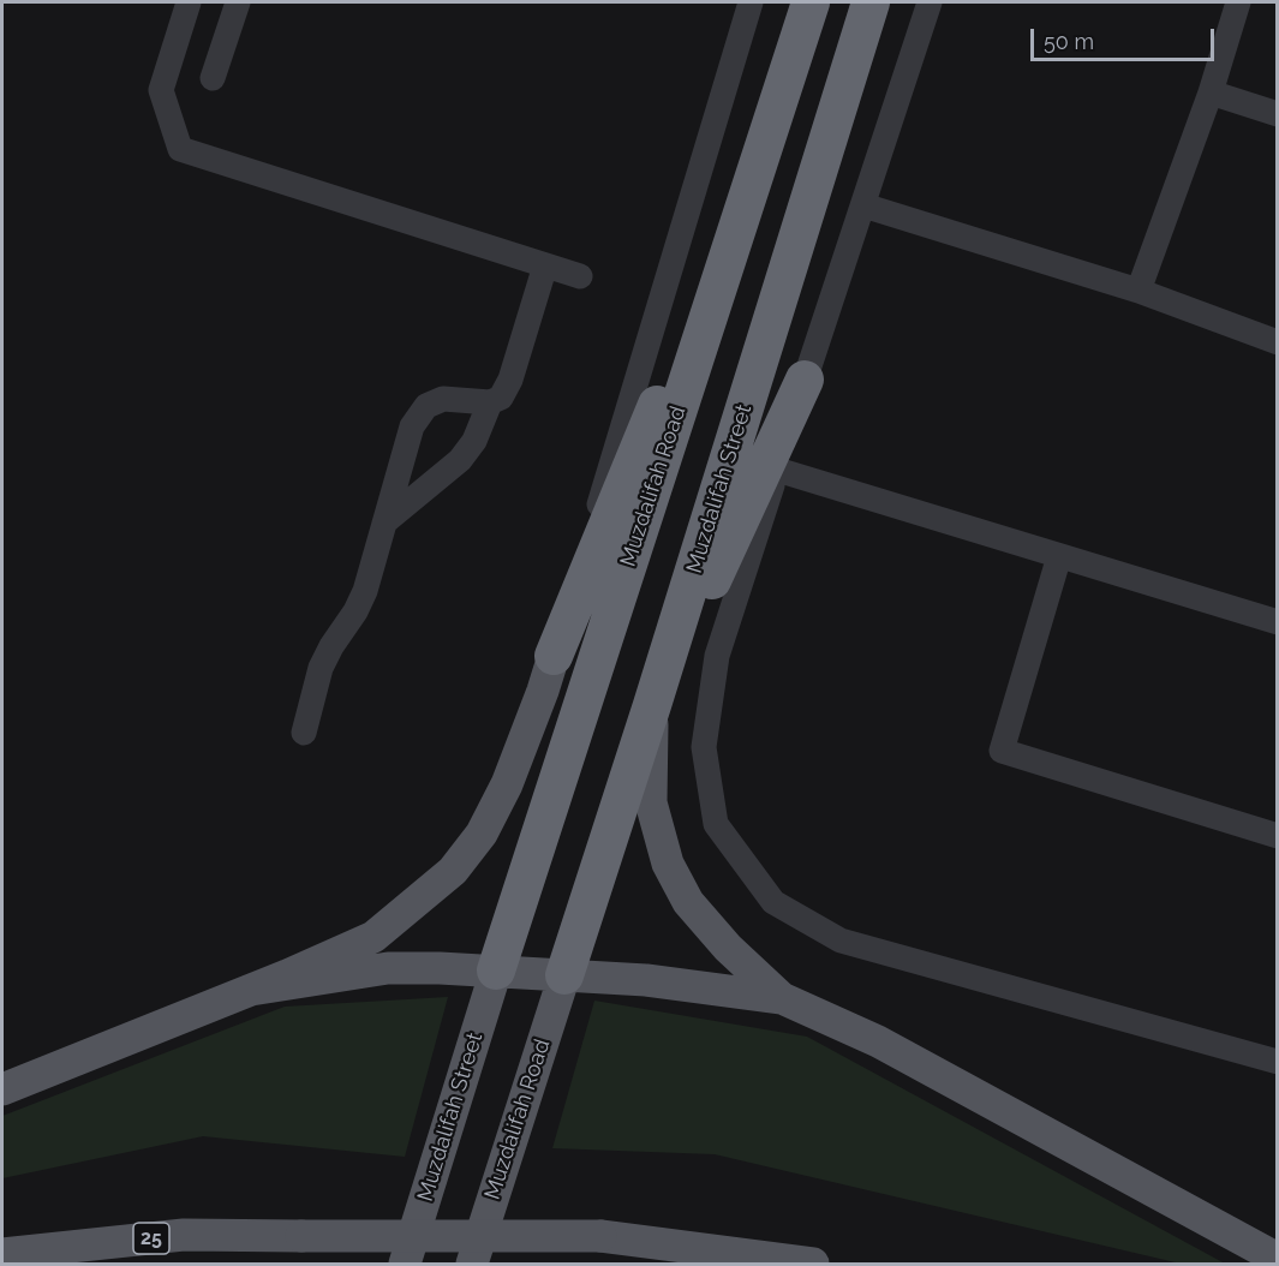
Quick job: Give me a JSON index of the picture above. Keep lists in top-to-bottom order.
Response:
{
  "streets": {
    "highway": ["Muzdalifah Road", "Muzdalifah Street"],
    "main road": ["25"]
  },
  "crossings": [
    ["Muzdalifah Road", "Muzdalifah Street"]
  ],
  "scale_bar": "50 m"
}
